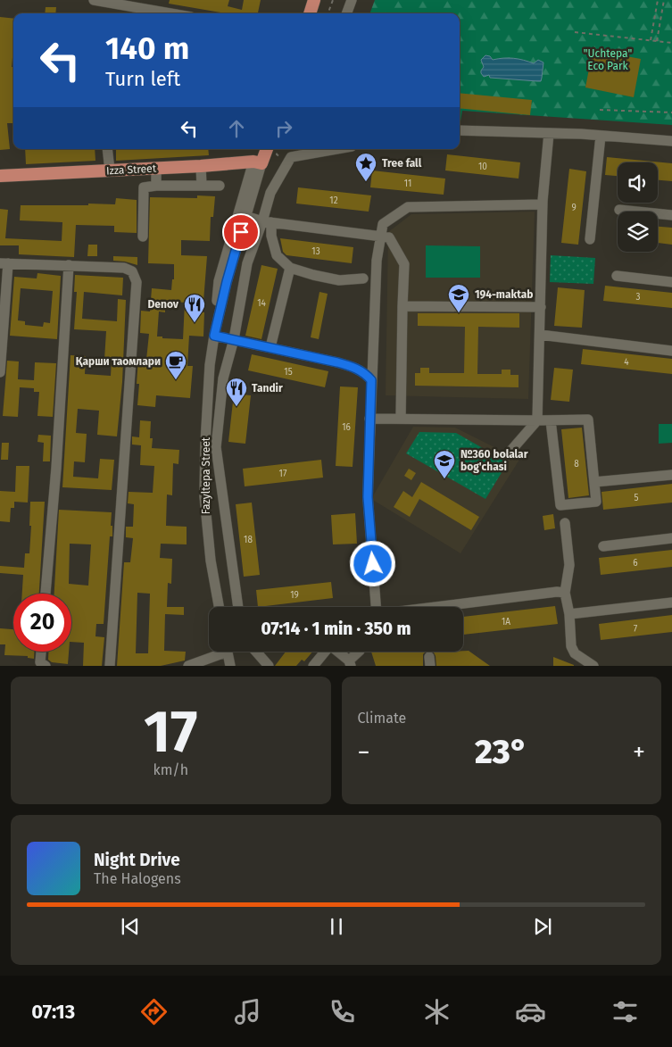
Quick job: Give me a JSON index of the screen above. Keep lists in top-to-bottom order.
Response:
{
  "streets": {
    "main road": ["Izza Street", "Fazyltepa Street"]
  },
  "crossings": [
    ["Izza Street", "Fazyltepa Street"]
  ],
  "parks": ["\"Uchtepa\" Eco Park"],
  "places": {
    "place": ["Tree fall"],
    "school or university": ["194-maktab", "№360 bolalar bog'chasi"],
    "restaurant": ["Denov", "Tandir"],
    "cafe": ["Қарши таомлари"]
  },
  "house_numbers": [
    "10",
    "11",
    "12",
    "9",
    "13",
    "3",
    "14",
    "4",
    "15",
    "16",
    "8",
    "17",
    "5",
    "18",
    "6",
    "19",
    "1А",
    "7"
  ],
  "page": {
    "turn": ["140 m", "Turn left"],
    "limit": "20",
    "trip": "07:14 · 1 min · 350 m",
    "tile": [
      ["17", "km/h"],
      "Climate"
    ],
    "heat": ["−", "23°", "+"],
    "song": ["Night Drive", "The Halogens"],
    "tabs": "07:13"
  }
}
